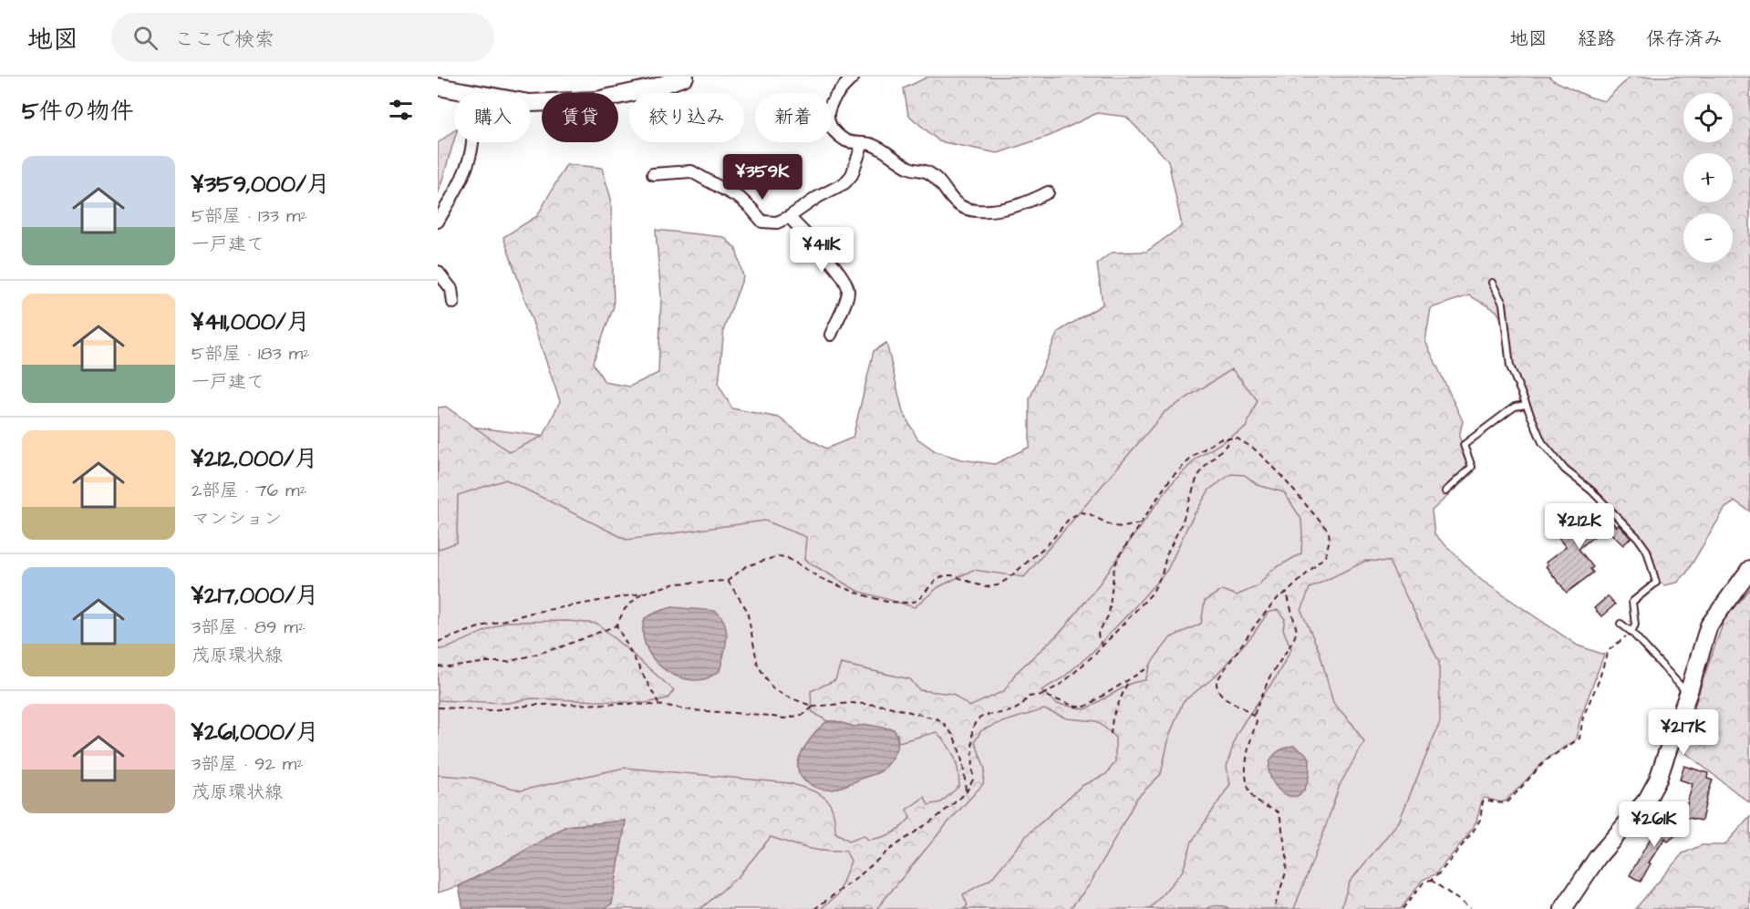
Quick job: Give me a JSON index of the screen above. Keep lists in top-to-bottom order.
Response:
{
  "page": {
    "header": "地図",
    "search": "ここで検索",
    "nav": ["地図", "経路", "保存済み"],
    "heading": "5件の物件",
    "map_buttons": ["+", "−"],
    "chip": [
      "購入",
      "賃貸",
      "絞り込み",
      "新着"
    ],
    "list": [
      {
        "name": "¥359,000/月",
        "note": "5部屋 · 133 m² · 一戸建て"
      },
      {
        "name": "¥411,000/月",
        "note": "5部屋 · 183 m² · 一戸建て"
      },
      {
        "name": "¥212,000/月",
        "note": "2部屋 · 76 m² · マンション"
      },
      {
        "name": "¥217,000/月",
        "note": "3部屋 · 89 m² · 茂原環状線"
      },
      {
        "name": "¥261,000/月",
        "note": "3部屋 · 92 m² · 茂原環状線"
      }
    ],
    "price": [
      "¥359K",
      "¥411K",
      "¥212K",
      "¥217K",
      "¥261K"
    ]
  }
}
